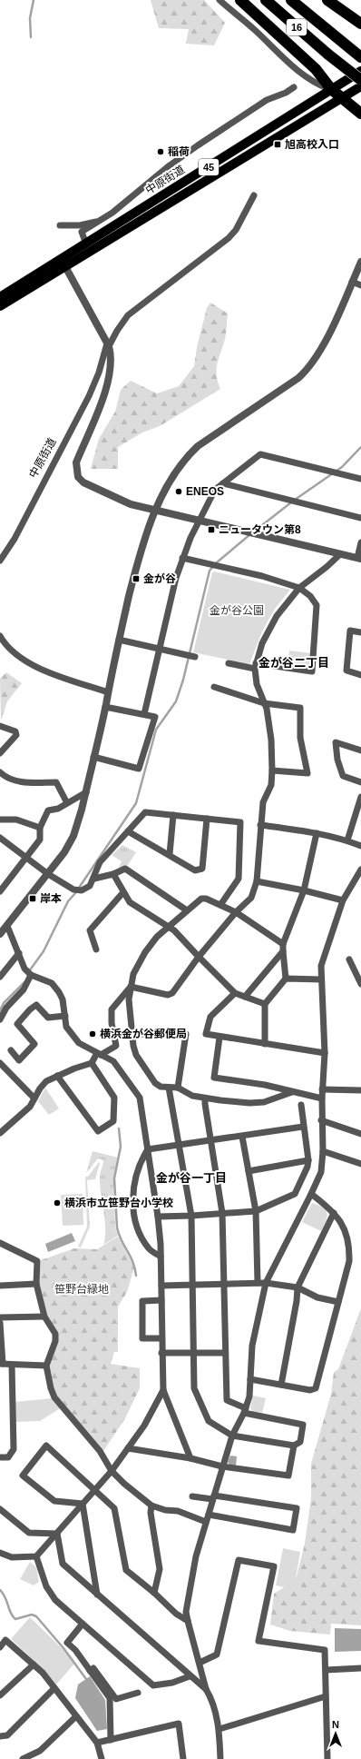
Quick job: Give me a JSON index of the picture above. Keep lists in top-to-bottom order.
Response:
{
  "streets": {
    "highway": ["16"],
    "main road": ["45", "中原街道"]
  },
  "districts": ["金が谷二丁目", "金が谷一丁目"],
  "parks": ["金が谷公園", "笹野台緑地"],
  "places": {
    "transit": [
      "旭高校入口",
      "ニュータウン第8",
      "金が谷",
      "岸本"
    ],
    "other": [
      "稲荷",
      "ENEOS",
      "横浜金が谷郵便局",
      "横浜市立笹野台小学校"
    ]
  },
  "north": "top"
}
